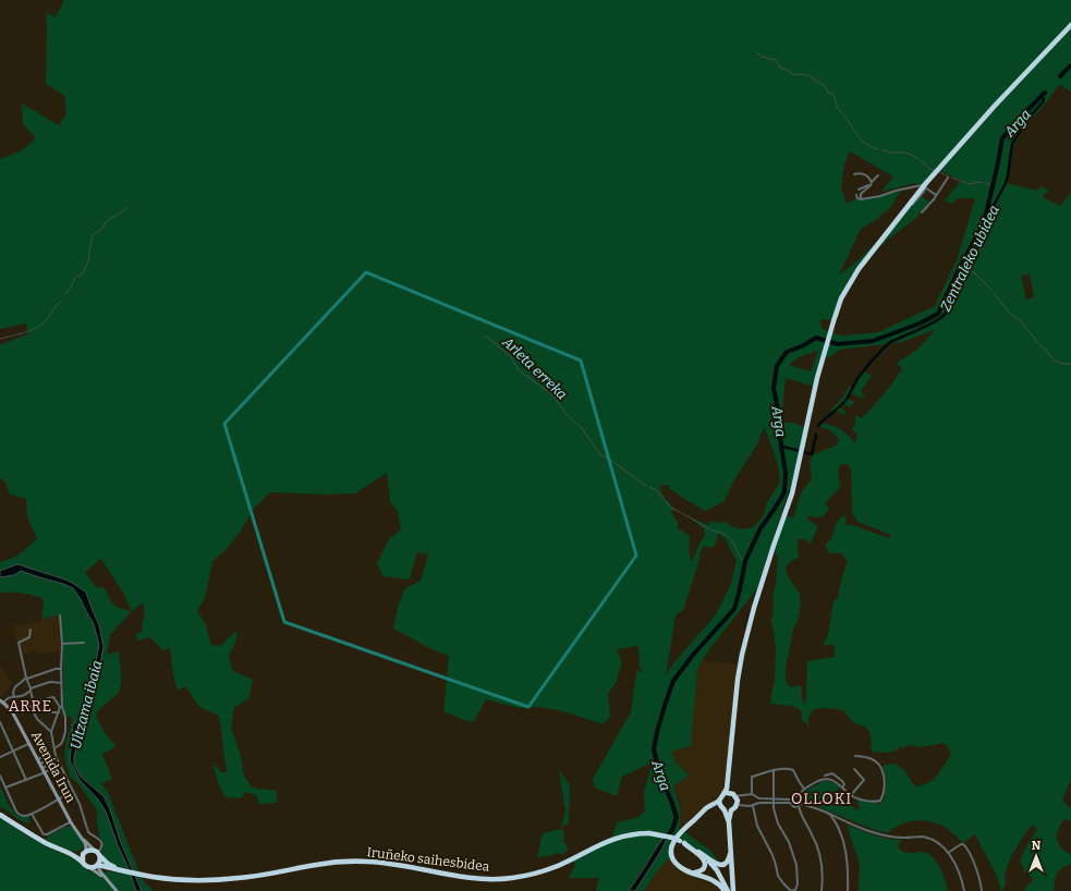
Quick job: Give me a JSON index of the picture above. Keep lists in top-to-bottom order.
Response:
{
  "streets": {
    "highway": ["Iruñeko saihesbidea"],
    "street": ["Avenida Irun"]
  },
  "districts": ["ARRE", "OLLOKI"],
  "water": [
    "Arga",
    "Zentraleko ubidea",
    "Arleta erreka",
    "Ultzama ibaia"
  ],
  "north": "top"
}
